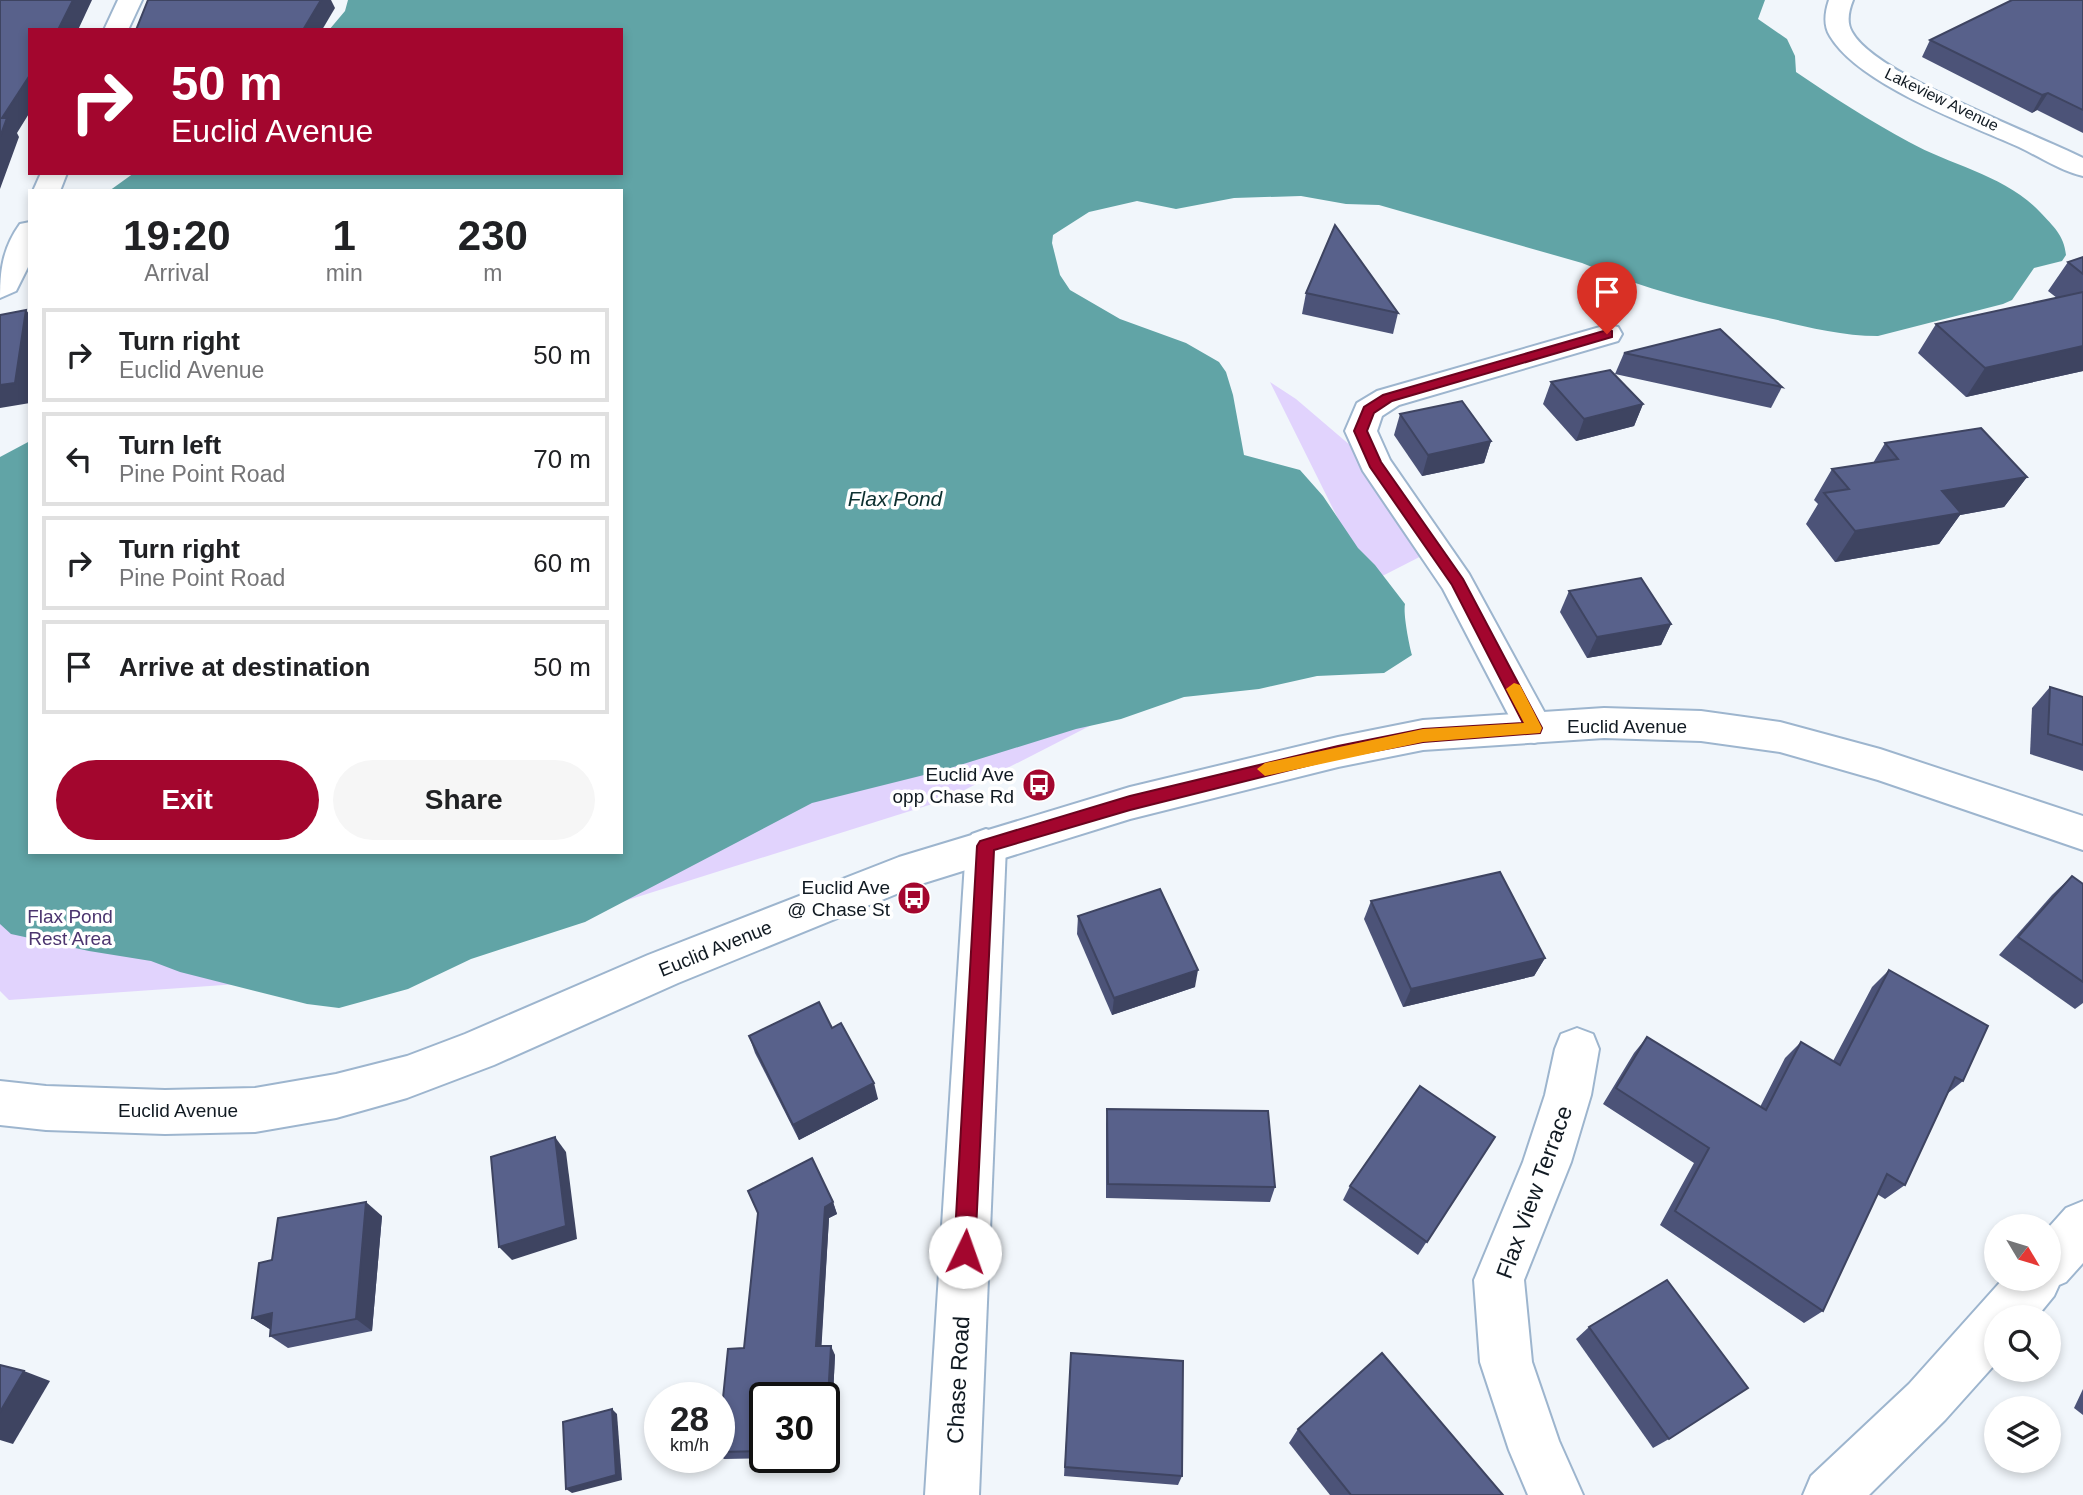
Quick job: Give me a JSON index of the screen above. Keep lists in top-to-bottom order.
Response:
{
  "streets": {
    "street": [
      "Lakeview Avenue",
      "Euclid Avenue",
      "Flax View Terrace",
      "Chase Road"
    ]
  },
  "crossings": [
    ["Euclid Avenue", "Chase Road"]
  ],
  "water": ["Flax Pond"],
  "parks": ["Flax Pond Rest Area"],
  "places": {
    "bus stop": ["Euclid Ave opp Chase Rd", "Euclid Ave @ Chase St"]
  },
  "north": "bottom right",
  "page": {
    "turn": ["50 m", "Euclid Avenue"],
    "eta": [
      "19:20",
      "Arrival",
      "1",
      "min",
      "230",
      "m"
    ],
    "list": [
      {
        "name": "Turn right",
        "note": "Euclid Avenue",
        "value": "50 m"
      },
      {
        "name": "Turn left",
        "note": "Pine Point Road",
        "value": "70 m"
      },
      {
        "name": "Turn right",
        "note": "Pine Point Road",
        "value": "60 m"
      },
      {
        "name": "Arrive at destination",
        "value": "50 m"
      }
    ],
    "buttons": ["Exit", "Share"],
    "speed": "28 km/h",
    "limit": "30"
  }
}
